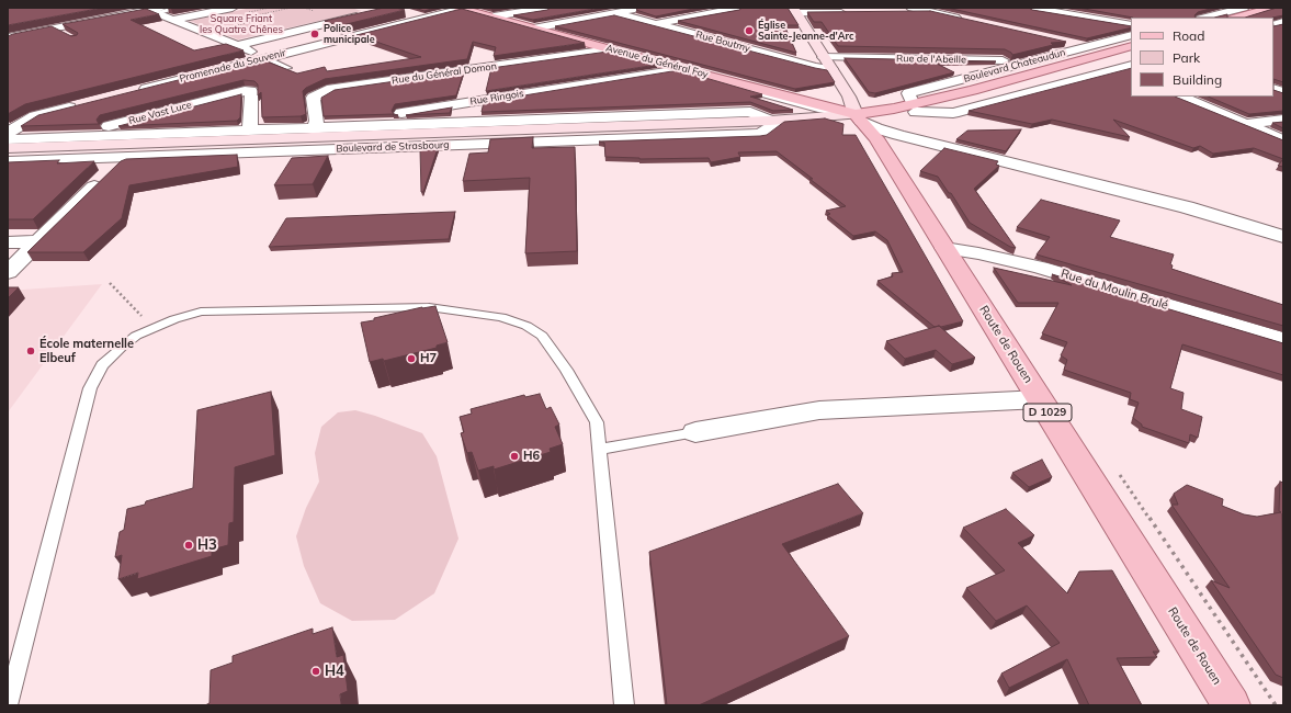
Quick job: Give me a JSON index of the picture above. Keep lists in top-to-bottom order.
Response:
{
  "streets": {
    "main road": [
      "Avenue du Général Foy",
      "Boulevard Chateaudun",
      "Boulevard de Strasbourg",
      "Route de Rouen",
      "D 1029"
    ],
    "street": [
      "Rue Boutmy",
      "Rue de l'Abeille",
      "Promenade du Souvenir",
      "Rue du Général Domon",
      "Rue Ringois",
      "Rue Vast Luce",
      "Rue du Moulin Brulé"
    ]
  },
  "crossings": [
    ["Rue Boutmy", "Rue de l'Abeille"],
    ["Rue Boutmy", "Route de Rouen"],
    ["Rue de l'Abeille", "Boulevard Chateaudun"],
    ["Rue de l'Abeille", "Route de Rouen"],
    ["Avenue du Général Foy", "Promenade du Souvenir"],
    ["Avenue du Général Foy", "Boulevard Chateaudun"],
    ["Avenue du Général Foy", "Rue du Général Domon"],
    ["Avenue du Général Foy", "Rue Ringois"],
    ["Avenue du Général Foy", "Boulevard de Strasbourg"],
    ["Avenue du Général Foy", "Route de Rouen"],
    ["Boulevard Chateaudun", "Boulevard de Strasbourg"],
    ["Boulevard Chateaudun", "Route de Rouen"],
    ["Rue du Général Domon", "Rue Ringois"],
    ["Rue du Général Domon", "Boulevard de Strasbourg"],
    ["Rue Ringois", "Boulevard de Strasbourg"],
    ["Rue Vast Luce", "Boulevard de Strasbourg"],
    ["Boulevard de Strasbourg", "Route de Rouen"],
    ["Rue du Moulin Brulé", "Route de Rouen"]
  ],
  "parks": ["Square Friant les Quatre Chênes"],
  "places": [
    "Église Sainte-Jeanne-d'Arc",
    "Police municipale",
    "École maternelle Elbeuf",
    "H7",
    "H6",
    "H3",
    "H4"
  ],
  "legend": ["Road", "Park", "Building"]
}
